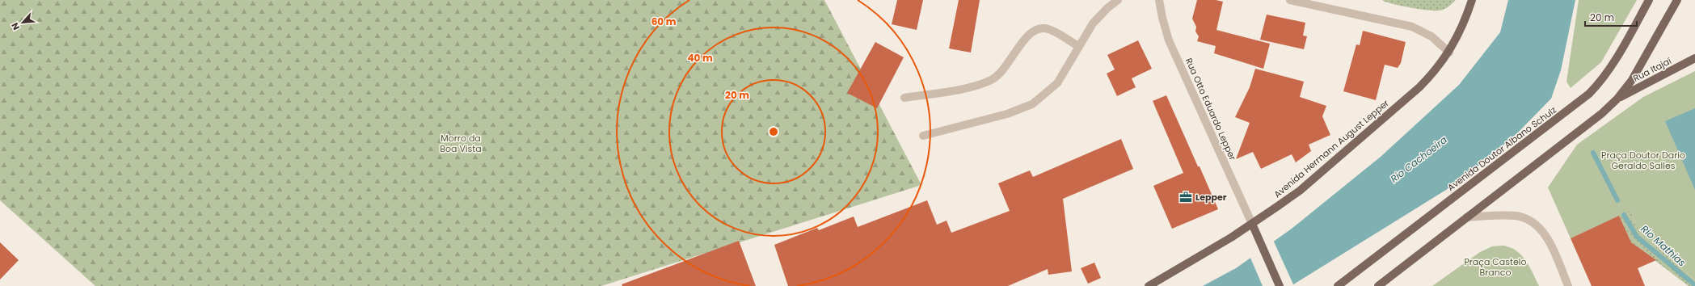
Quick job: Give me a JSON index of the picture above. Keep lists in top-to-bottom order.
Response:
{
  "streets": {
    "main road": ["Rua Itajaí", "Avenida Hermann August Lepper", "Avenida Doutor Albano Schulz"],
    "street": ["Rua Otto Eduardo Lepper"]
  },
  "crossings": [
    ["Rua Otto Eduardo Lepper", "Avenida Hermann August Lepper"]
  ],
  "water": ["Rio Cachoeira", "Rio Mathias"],
  "parks": ["Morro da Boa Vista", "Praça Doutor Dario Geraldo Salles", "Praça Castelo Branco"],
  "places": {
    "office": ["Lepper"]
  },
  "scale_bar": "20 m",
  "north": "bottom left",
  "rings": ["60 m", "40 m", "20 m"]
}
